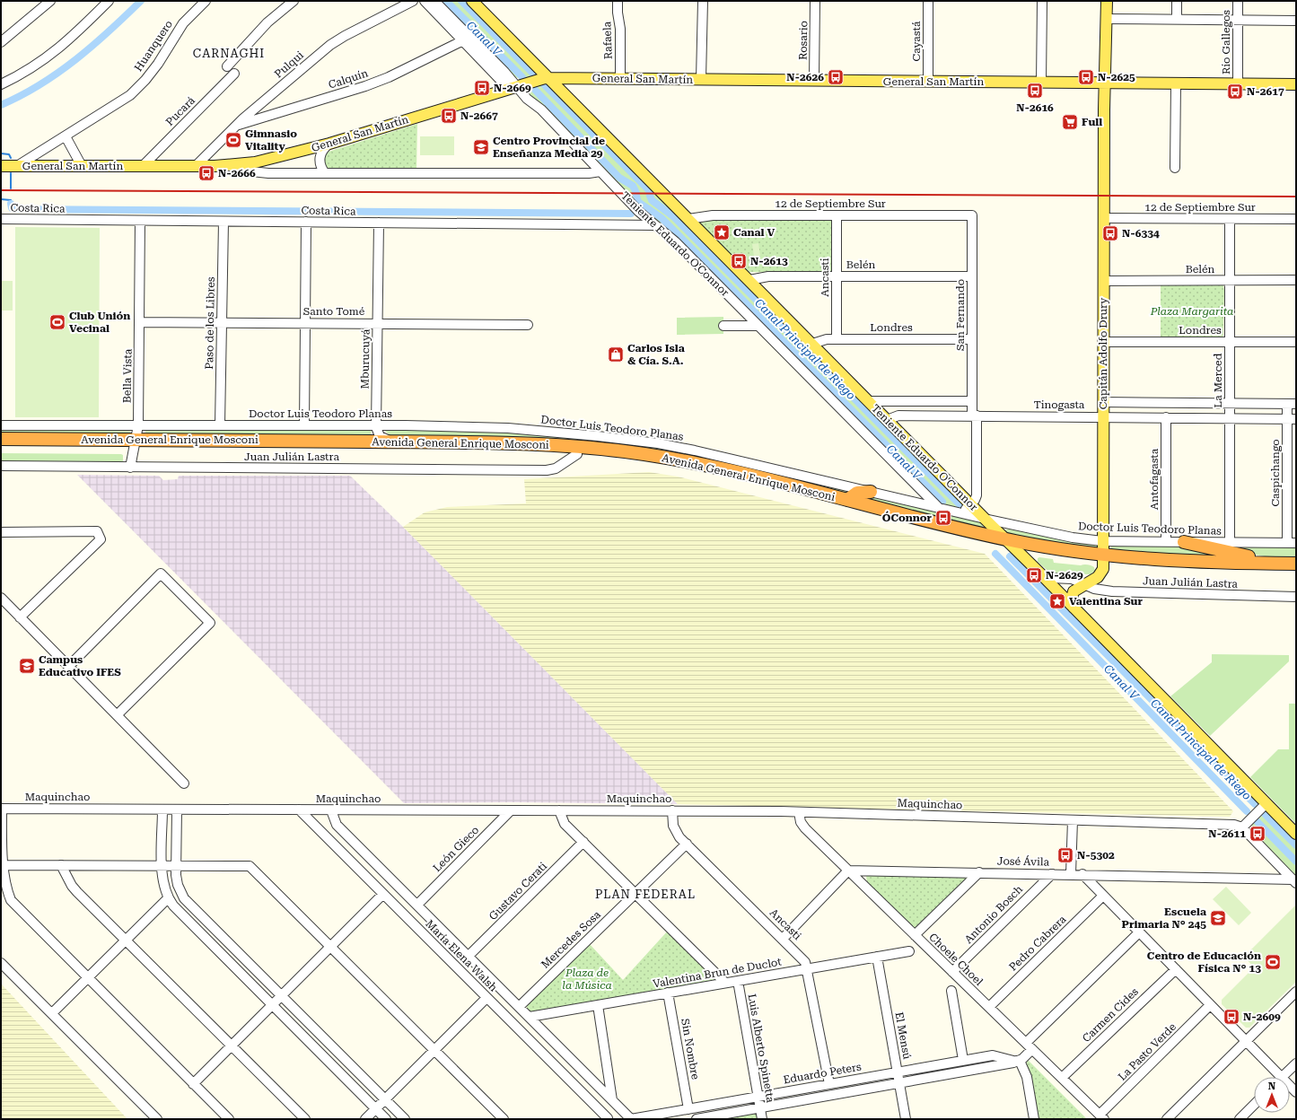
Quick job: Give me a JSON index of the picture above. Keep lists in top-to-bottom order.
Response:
{
  "streets": {
    "highway": ["Avenida General Enrique Mosconi"],
    "main road": ["General San Martín", "Teniente Eduardo O'Connor", "Capitán Adolfo Drury"],
    "street": [
      "Rafaela",
      "Rosario",
      "Cayastá",
      "Río Gallegos",
      "Huanquero",
      "Pulqui",
      "Calquín",
      "Pucará",
      "12 de Septiembre Sur",
      "Costa Rica",
      "Belén",
      "Ancasti",
      "Santo Tomé",
      "San Fernando",
      "Paso de los Libres",
      "Londres",
      "Mburucuyá",
      "Bella Vista",
      "La Merced",
      "Tinogasta",
      "Doctor Luis Teodoro Planas",
      "Juan Julián Lastra",
      "Caspichango",
      "Antofagasta",
      "Maquinchao",
      "León Gieco",
      "José Ávila",
      "Gustavo Cerati",
      "Antonio Bosch",
      "Mercedes Sosa",
      "Pedro Cabrera",
      "María Elena Walsh",
      "Choele Choel",
      "Valentina Brun de Duclot",
      "Carmen Cides",
      "El Mensú",
      "Luis Alberto Spinetta",
      "Sin Nombre",
      "La Pasto Verde",
      "Eduardo Peters"
    ]
  },
  "crossings": [
    ["Rafaela", "General San Martín"],
    ["Rosario", "General San Martín"],
    ["Cayastá", "General San Martín"],
    ["Río Gallegos", "General San Martín"],
    ["Huanquero", "General San Martín"],
    ["Pulqui", "Calquín"],
    ["Pulqui", "General San Martín"],
    ["General San Martín", "Pucará"],
    ["General San Martín", "Teniente Eduardo O'Connor"],
    ["General San Martín", "Capitán Adolfo Drury"],
    ["12 de Septiembre Sur", "Teniente Eduardo O'Connor"],
    ["12 de Septiembre Sur", "Ancasti"],
    ["12 de Septiembre Sur", "San Fernando"],
    ["12 de Septiembre Sur", "Capitán Adolfo Drury"],
    ["12 de Septiembre Sur", "La Merced"],
    ["Costa Rica", "Teniente Eduardo O'Connor"],
    ["Costa Rica", "Paso de los Libres"],
    ["Costa Rica", "Mburucuyá"],
    ["Costa Rica", "Bella Vista"],
    ["Teniente Eduardo O'Connor", "Belén"],
    ["Teniente Eduardo O'Connor", "San Fernando"],
    ["Teniente Eduardo O'Connor", "Londres"],
    ["Teniente Eduardo O'Connor", "Tinogasta"],
    ["Teniente Eduardo O'Connor", "Doctor Luis Teodoro Planas"],
    ["Teniente Eduardo O'Connor", "Avenida General Enrique Mosconi"],
    ["Belén", "Ancasti"],
    ["Belén", "San Fernando"],
    ["Belén", "Capitán Adolfo Drury"],
    ["Belén", "La Merced"],
    ["Ancasti", "Londres"],
    ["Ancasti", "Maquinchao"],
    ["Ancasti", "Mercedes Sosa"],
    ["Ancasti", "Valentina Brun de Duclot"],
    ["Ancasti", "Eduardo Peters"],
    ["Santo Tomé", "Paso de los Libres"],
    ["Santo Tomé", "Mburucuyá"],
    ["Santo Tomé", "Bella Vista"],
    ["San Fernando", "Londres"],
    ["San Fernando", "Tinogasta"],
    ["San Fernando", "Doctor Luis Teodoro Planas"],
    ["Paso de los Libres", "Doctor Luis Teodoro Planas"],
    ["Londres", "Capitán Adolfo Drury"],
    ["Londres", "La Merced"],
    ["Capitán Adolfo Drury", "Tinogasta"],
    ["Capitán Adolfo Drury", "Doctor Luis Teodoro Planas"],
    ["Capitán Adolfo Drury", "Avenida General Enrique Mosconi"],
    ["Mburucuyá", "Doctor Luis Teodoro Planas"],
    ["Bella Vista", "Doctor Luis Teodoro Planas"],
    ["Bella Vista", "Avenida General Enrique Mosconi"],
    ["Bella Vista", "Juan Julián Lastra"],
    ["La Merced", "Tinogasta"],
    ["La Merced", "Doctor Luis Teodoro Planas"],
    ["Tinogasta", "Caspichango"],
    ["Tinogasta", "Antofagasta"],
    ["Doctor Luis Teodoro Planas", "Caspichango"],
    ["Doctor Luis Teodoro Planas", "Antofagasta"],
    ["Avenida General Enrique Mosconi", "Juan Julián Lastra"],
    ["Maquinchao", "León Gieco"],
    ["Maquinchao", "María Elena Walsh"],
    ["Maquinchao", "Choele Choel"],
    ["León Gieco", "María Elena Walsh"],
    ["José Ávila", "Antonio Bosch"],
    ["José Ávila", "Choele Choel"],
    ["Gustavo Cerati", "María Elena Walsh"],
    ["Antonio Bosch", "Choele Choel"],
    ["Mercedes Sosa", "María Elena Walsh"],
    ["Pedro Cabrera", "Choele Choel"],
    ["María Elena Walsh", "Valentina Brun de Duclot"],
    ["María Elena Walsh", "Eduardo Peters"],
    ["Choele Choel", "Carmen Cides"],
    ["Choele Choel", "La Pasto Verde"],
    ["Valentina Brun de Duclot", "El Mensú"],
    ["Valentina Brun de Duclot", "Luis Alberto Spinetta"],
    ["Valentina Brun de Duclot", "Sin Nombre"],
    ["El Mensú", "Eduardo Peters"],
    ["Luis Alberto Spinetta", "Eduardo Peters"],
    ["Sin Nombre", "Eduardo Peters"]
  ],
  "districts": ["CARNAGHI", "PLAN FEDERAL"],
  "water": ["Canal V", "Canal Principal de Riego"],
  "parks": ["Plaza Margarita", "Plaza de la Música"],
  "places": {
    "bus stop": [
      "N-2626",
      "N-2625",
      "N-2669",
      "N-2616",
      "N-2617",
      "N-2667",
      "N-2666",
      "N-6334",
      "N-2613",
      "O´Connor",
      "N-2629",
      "N-2611",
      "N-5302",
      "N-2609"
    ],
    "supermarket": ["Full"],
    "sports": ["Gimnasio Vitality", "Club Unión Vecinal", "Centro de Educación Física N° 13"],
    "school or university": ["Centro Provincial de Enseñanza Media 29", "Campus Educativo IFES", "Escuela Primaria N° 245"],
    "place": ["Canal V", "Valentina Sur"],
    "shop": ["Carlos Isla & Cía. S.A."]
  },
  "north": "top"
}
